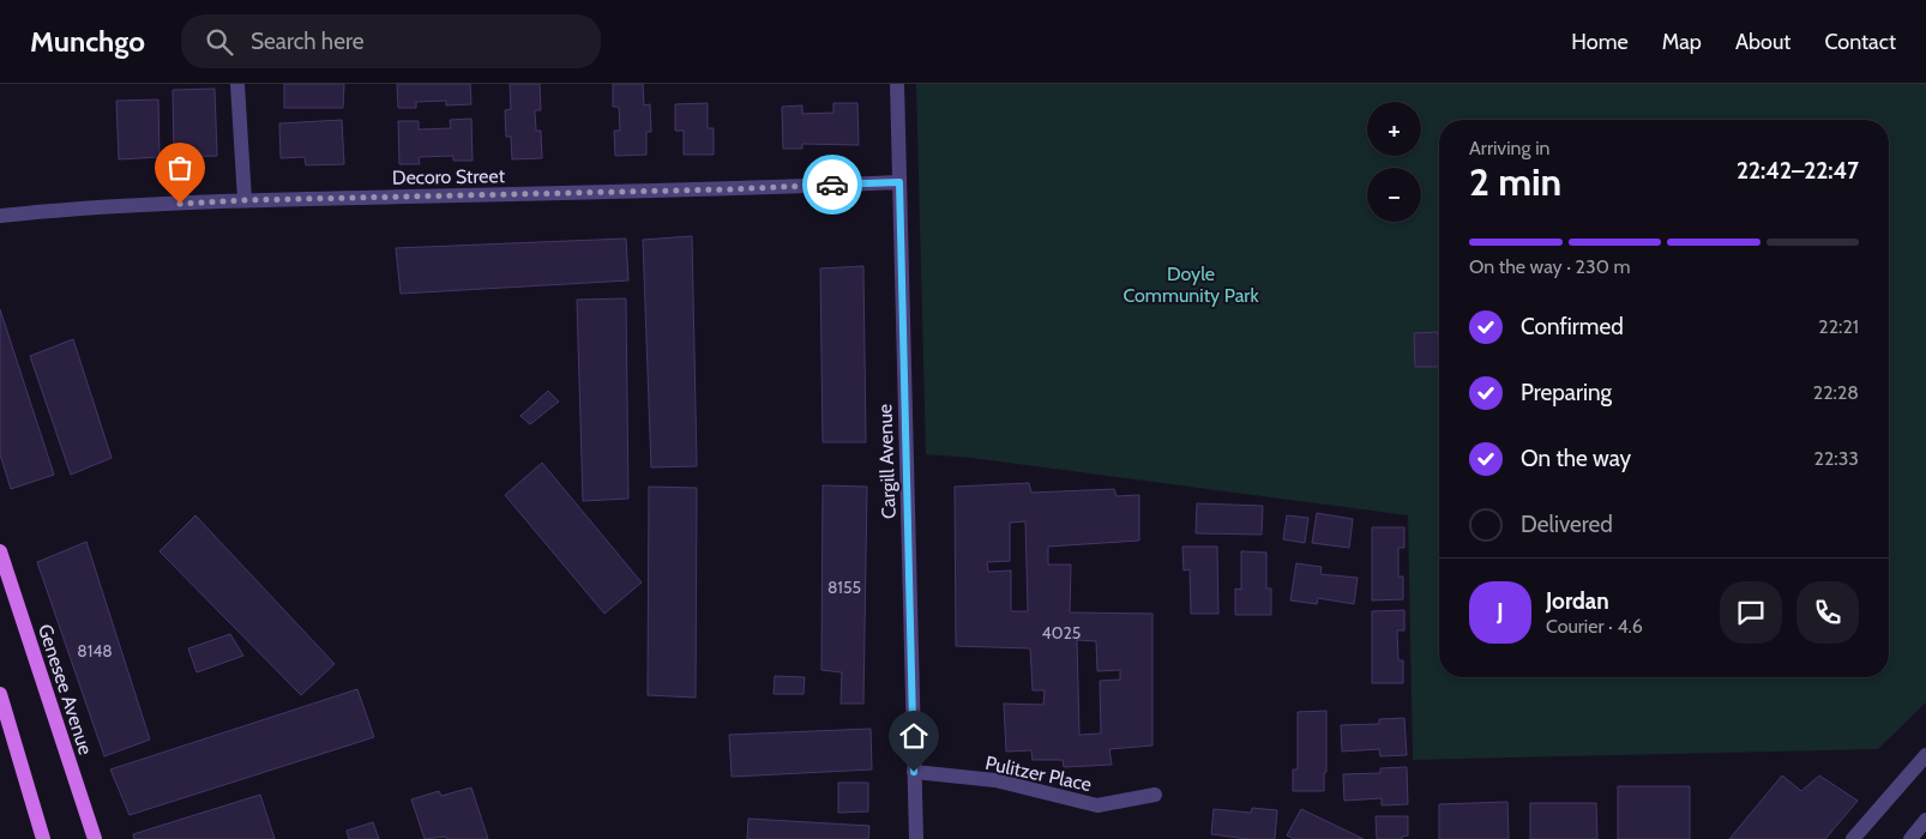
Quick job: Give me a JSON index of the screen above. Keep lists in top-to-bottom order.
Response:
{
  "streets": {
    "main road": ["Genesee Avenue"],
    "street": ["Decoro Street", "Cargill Avenue", "Pulitzer Place"]
  },
  "crossings": [
    ["Decoro Street", "Cargill Avenue"],
    ["Cargill Avenue", "Pulitzer Place"]
  ],
  "parks": ["Doyle Community Park"],
  "house_numbers": ["8155", "4025", "8148"],
  "page": {
    "header": "Munchgo",
    "search": "Search here",
    "nav": [
      "Home",
      "Map",
      "About",
      "Contact"
    ],
    "map_buttons": ["+", "−"],
    "heading": ["2 min", "Arriving in", "22:42–22:47"],
    "panel": ["Jordan", "Courier · 4.6"],
    "bar": "On the way · 230 m",
    "list": [
      ["Confirmed", "22:21"],
      ["Preparing", "22:28"],
      ["On the way", "22:33"],
      "Delivered"
    ],
    "round": "J"
  }
}
